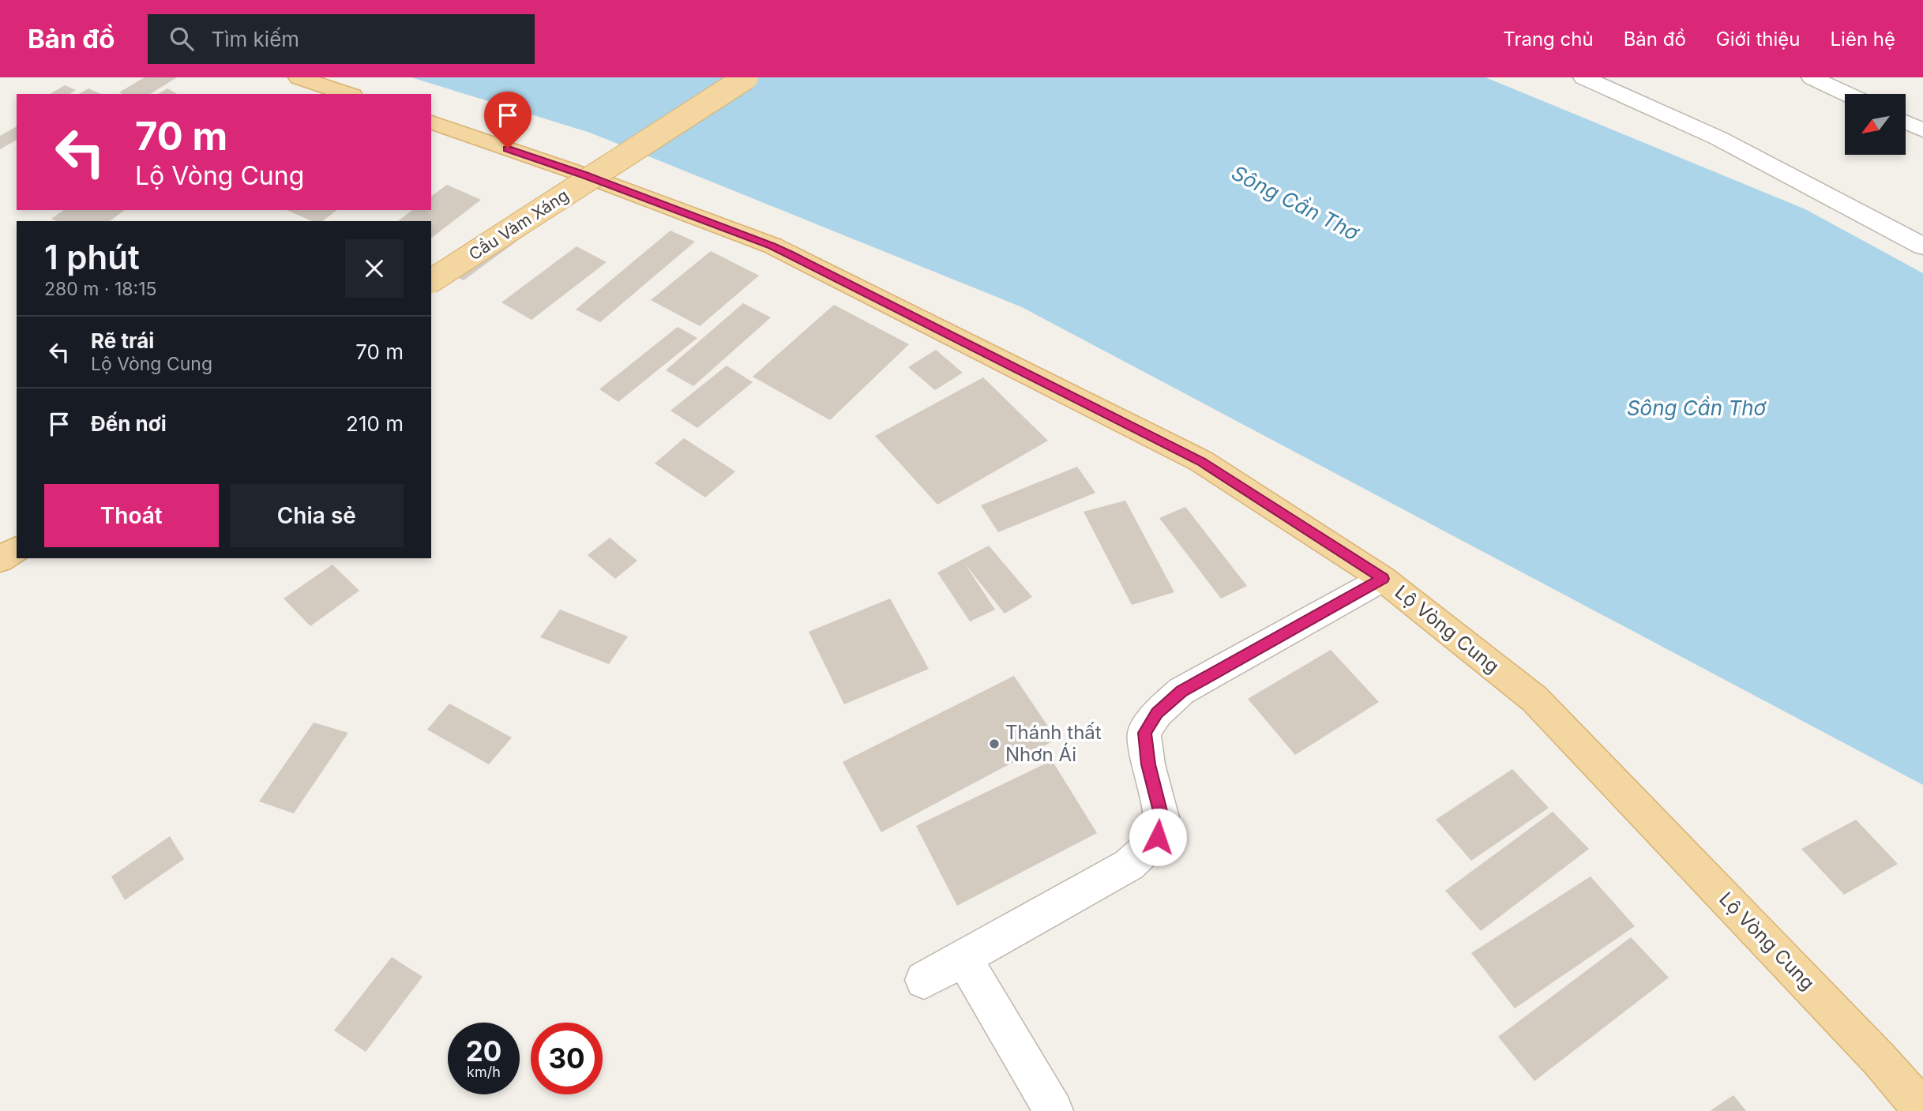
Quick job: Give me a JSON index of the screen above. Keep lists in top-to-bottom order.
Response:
{
  "streets": {
    "main road": ["Cầu Vàm Xáng", "Lộ Vòng Cung"]
  },
  "water": ["Sông Cần Thơ"],
  "places": ["Thánh thất Nhơn Ái"],
  "north": "bottom left",
  "page": {
    "header": "Bản đồ",
    "search": "Tìm kiếm",
    "nav": [
      "Trang chủ",
      "Bản đồ",
      "Giới thiệu",
      "Liên hệ"
    ],
    "turn": ["70 m", "Lộ Vòng Cung"],
    "heading": ["1 phút", "280 m · 18:15"],
    "list": [
      {
        "name": "Rẽ trái",
        "note": "Lộ Vòng Cung",
        "value": "70 m"
      },
      {
        "name": "Đến nơi",
        "value": "210 m"
      }
    ],
    "buttons": ["Thoát", "Chia sẻ"],
    "speed": "20 km/h",
    "limit": "30"
  }
}
